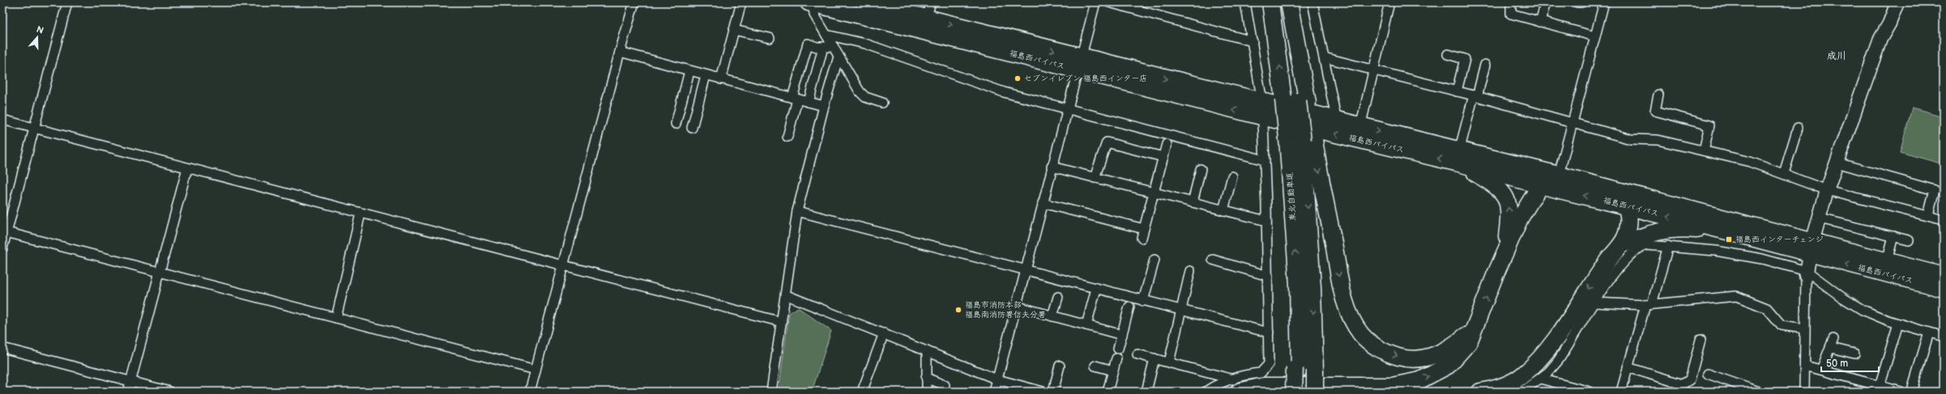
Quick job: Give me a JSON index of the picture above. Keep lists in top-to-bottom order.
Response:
{
  "streets": {
    "highway": ["福島西バイパス", "東北自動車道"]
  },
  "districts": ["成川"],
  "places": {
    "other": ["セブンイレブン 福島西インター店", "福島市消防本部 福島南消防署信夫分署"],
    "transit": ["福島西インターチェンジ"]
  },
  "scale_bar": "50 m",
  "north": "top"
}
